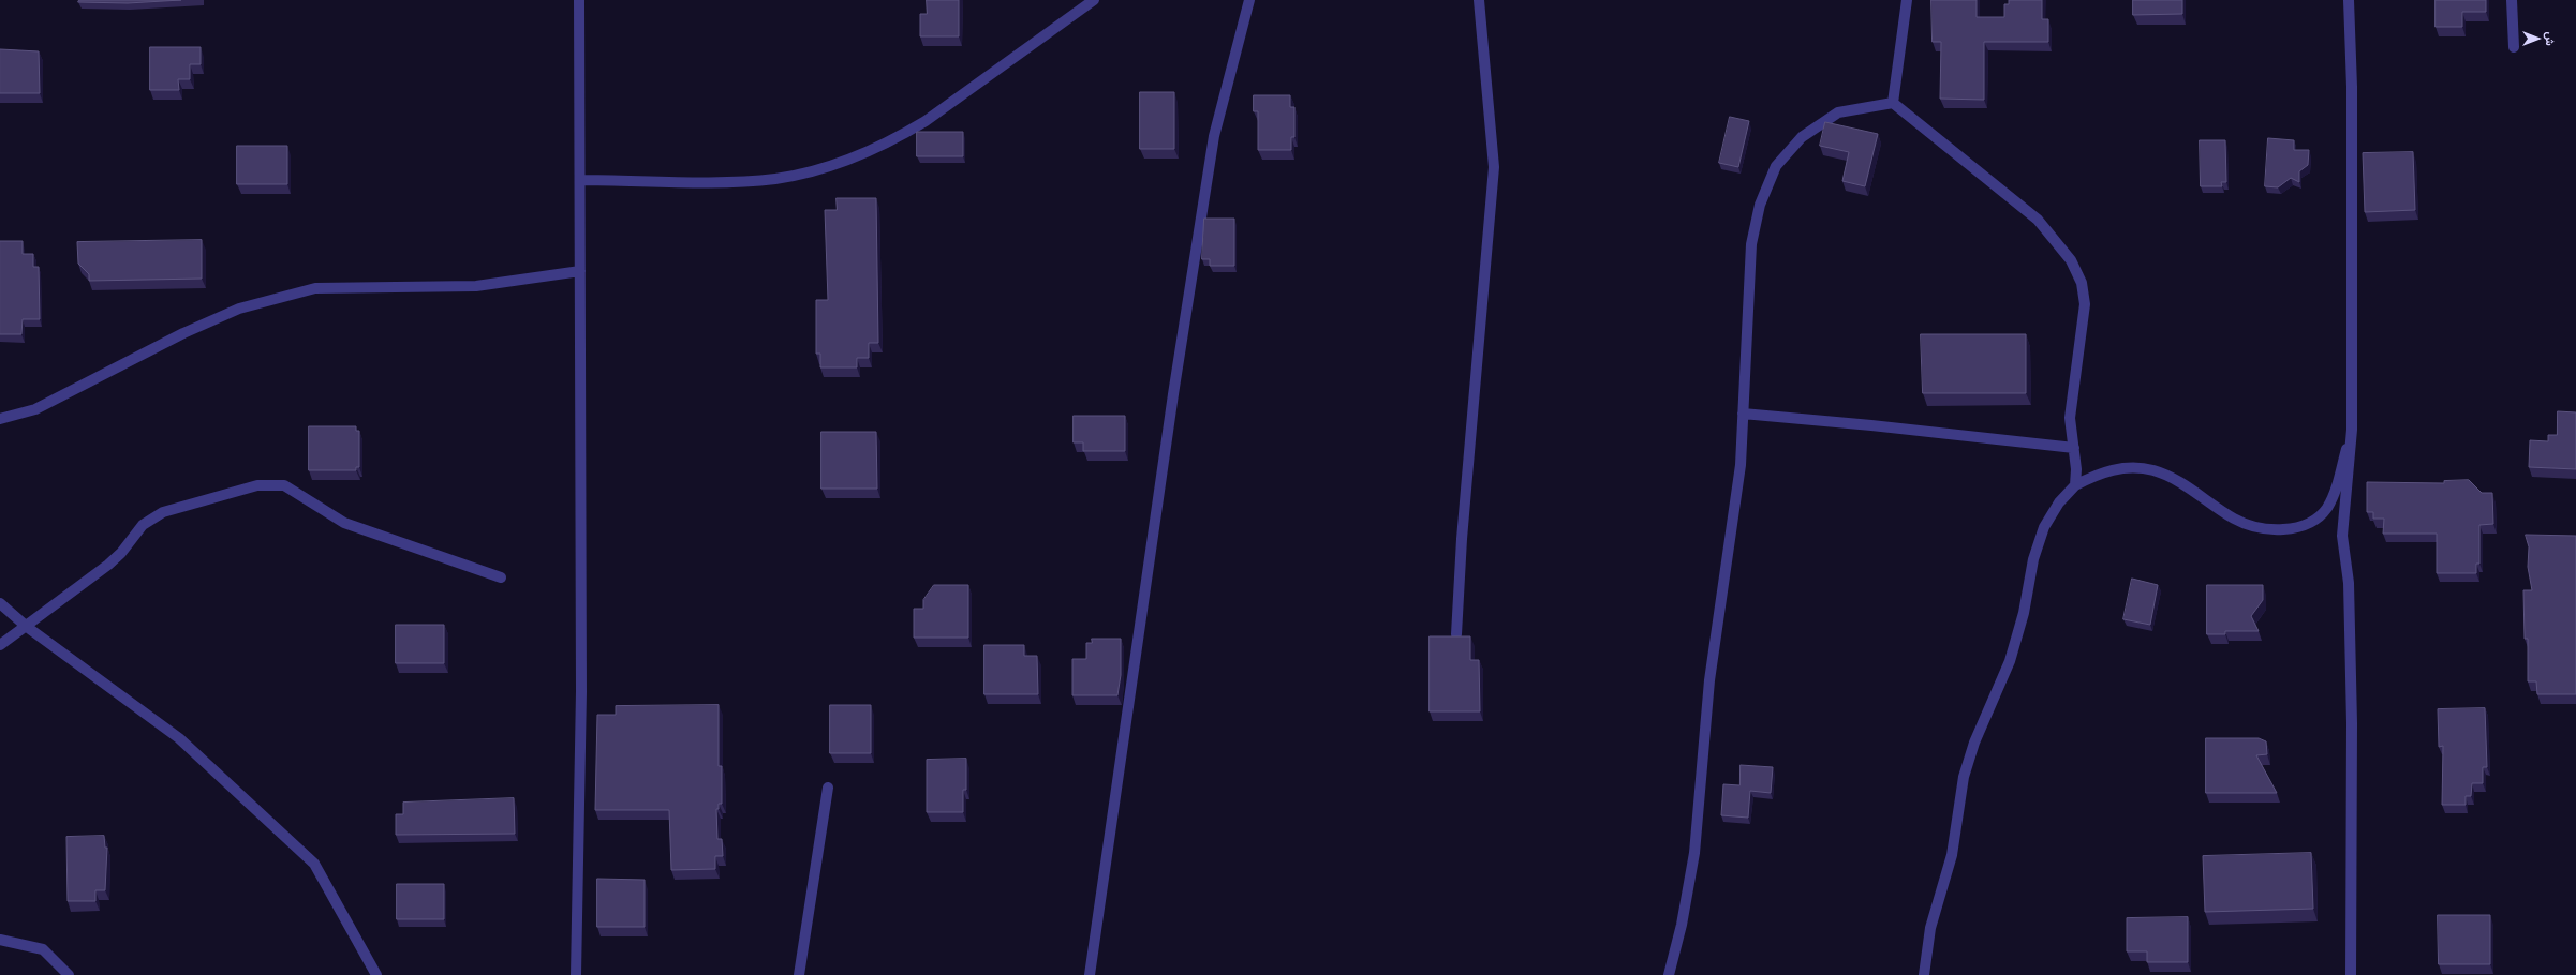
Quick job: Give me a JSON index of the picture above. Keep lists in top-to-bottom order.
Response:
{
  "north": "right"
}
